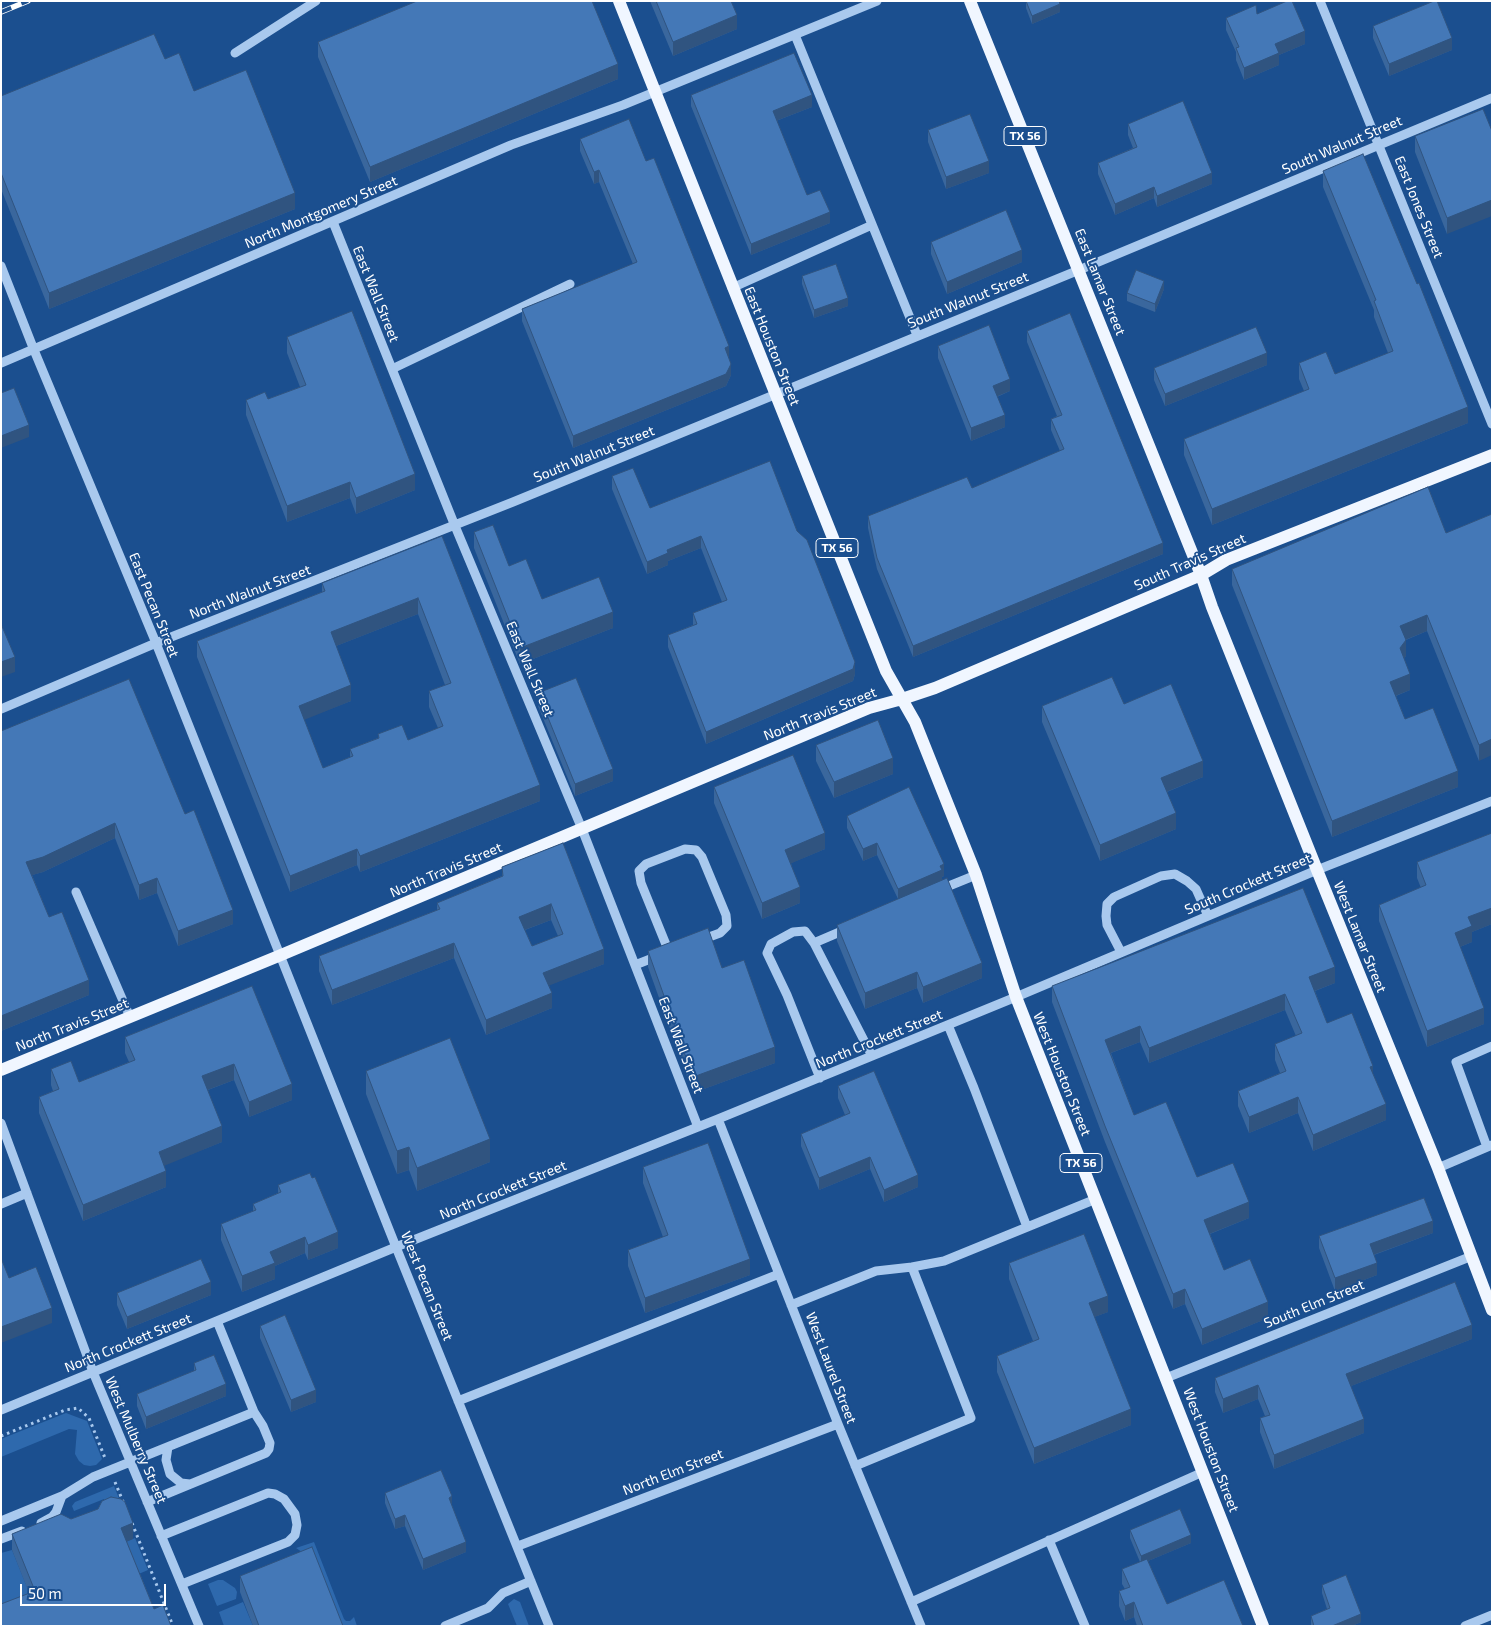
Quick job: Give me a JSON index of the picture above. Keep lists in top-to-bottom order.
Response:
{
  "streets": {
    "main road": [
      "TX 56",
      "East Lamar Street",
      "East Houston Street",
      "South Travis Street",
      "North Travis Street",
      "West Lamar Street",
      "West Houston Street"
    ],
    "street": [
      "South Walnut Street",
      "East Jones Street",
      "North Montgomery Street",
      "East Wall Street",
      "North Walnut Street",
      "East Pecan Street",
      "South Crockett Street",
      "North Crockett Street",
      "West Pecan Street",
      "South Elm Street",
      "West Laurel Street",
      "West Mulberry Street",
      "North Elm Street"
    ]
  },
  "crossings": [
    ["South Walnut Street", "East Jones Street"],
    ["South Walnut Street", "East Lamar Street"],
    ["South Walnut Street", "East Wall Street"],
    ["South Walnut Street", "East Houston Street"],
    ["South Walnut Street", "North Walnut Street"],
    ["North Montgomery Street", "East Wall Street"],
    ["North Montgomery Street", "East Houston Street"],
    ["North Montgomery Street", "East Pecan Street"],
    ["East Lamar Street", "South Travis Street"],
    ["East Lamar Street", "West Lamar Street"],
    ["East Wall Street", "North Walnut Street"],
    ["East Wall Street", "North Travis Street"],
    ["East Wall Street", "North Crockett Street"],
    ["East Houston Street", "South Travis Street"],
    ["East Houston Street", "North Travis Street"],
    ["East Houston Street", "West Houston Street"],
    ["South Travis Street", "North Travis Street"],
    ["South Travis Street", "West Lamar Street"],
    ["South Travis Street", "West Houston Street"],
    ["North Walnut Street", "East Pecan Street"],
    ["East Pecan Street", "North Travis Street"],
    ["East Pecan Street", "West Pecan Street"],
    ["North Travis Street", "West Houston Street"],
    ["North Travis Street", "West Pecan Street"],
    ["South Crockett Street", "West Lamar Street"],
    ["South Crockett Street", "North Crockett Street"],
    ["South Crockett Street", "West Houston Street"],
    ["West Lamar Street", "South Elm Street"],
    ["North Crockett Street", "West Houston Street"],
    ["North Crockett Street", "West Pecan Street"],
    ["North Crockett Street", "West Laurel Street"],
    ["North Crockett Street", "West Mulberry Street"],
    ["West Houston Street", "South Elm Street"],
    ["West Pecan Street", "North Elm Street"],
    ["West Laurel Street", "North Elm Street"]
  ],
  "scale_bar": "50 m"
}
